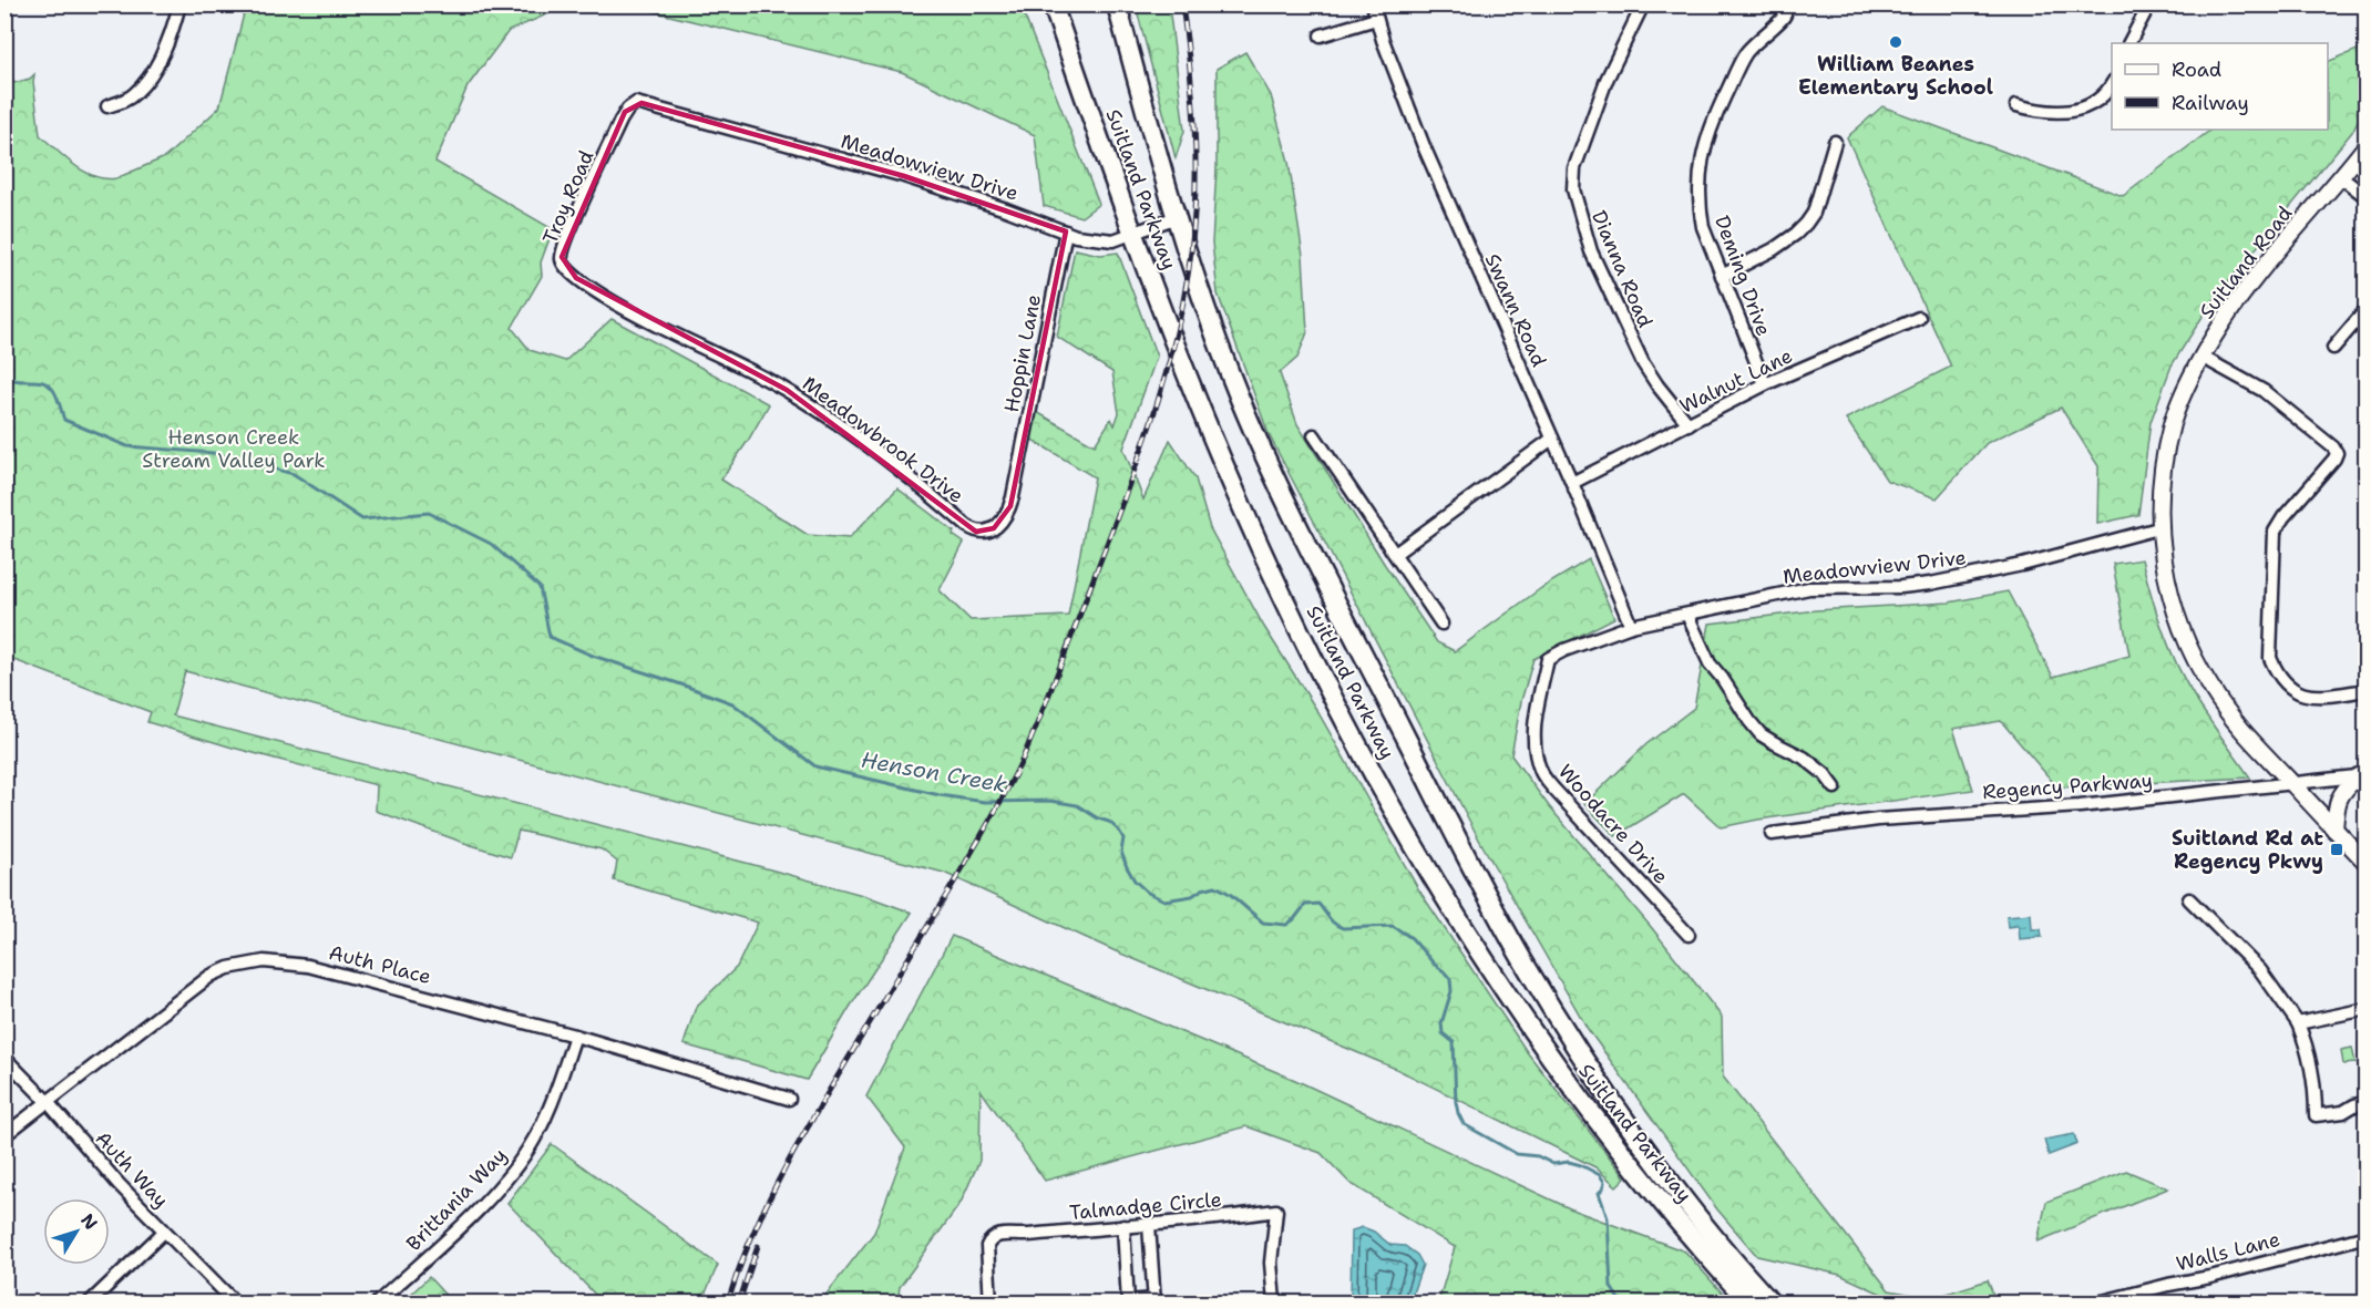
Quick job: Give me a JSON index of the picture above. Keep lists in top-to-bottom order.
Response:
{
  "streets": {
    "highway": ["Suitland Parkway"],
    "main road": ["Suitland Road"],
    "street": [
      "Meadowview Drive",
      "Troy Road",
      "Dianna Road",
      "Deming Drive",
      "Swann Road",
      "Hoppin Lane",
      "Walnut Lane",
      "Meadowbrook Drive",
      "Regency Parkway",
      "Woodacre Drive",
      "Auth Place",
      "Auth Way",
      "Brittania Way",
      "Talmadge Circle",
      "Walls Lane"
    ]
  },
  "crossings": [
    ["Meadowview Drive", "Suitland Parkway"],
    ["Meadowview Drive", "Troy Road"],
    ["Meadowview Drive", "Suitland Road"],
    ["Meadowview Drive", "Swann Road"],
    ["Meadowview Drive", "Hoppin Lane"],
    ["Meadowview Drive", "Woodacre Drive"],
    ["Troy Road", "Meadowbrook Drive"],
    ["Suitland Road", "Regency Parkway"],
    ["Dianna Road", "Walnut Lane"],
    ["Deming Drive", "Walnut Lane"],
    ["Swann Road", "Walnut Lane"],
    ["Swann Road", "Woodacre Drive"],
    ["Hoppin Lane", "Meadowbrook Drive"],
    ["Auth Place", "Auth Way"],
    ["Auth Place", "Brittania Way"]
  ],
  "water": ["Henson Creek"],
  "parks": ["Henson Creek Stream Valley Park"],
  "places": {
    "other": ["William Beanes Elementary School"],
    "transit": ["Suitland Rd at Regency Pkwy"]
  },
  "legend": ["Road", "Railway"],
  "north": "top right"
}
